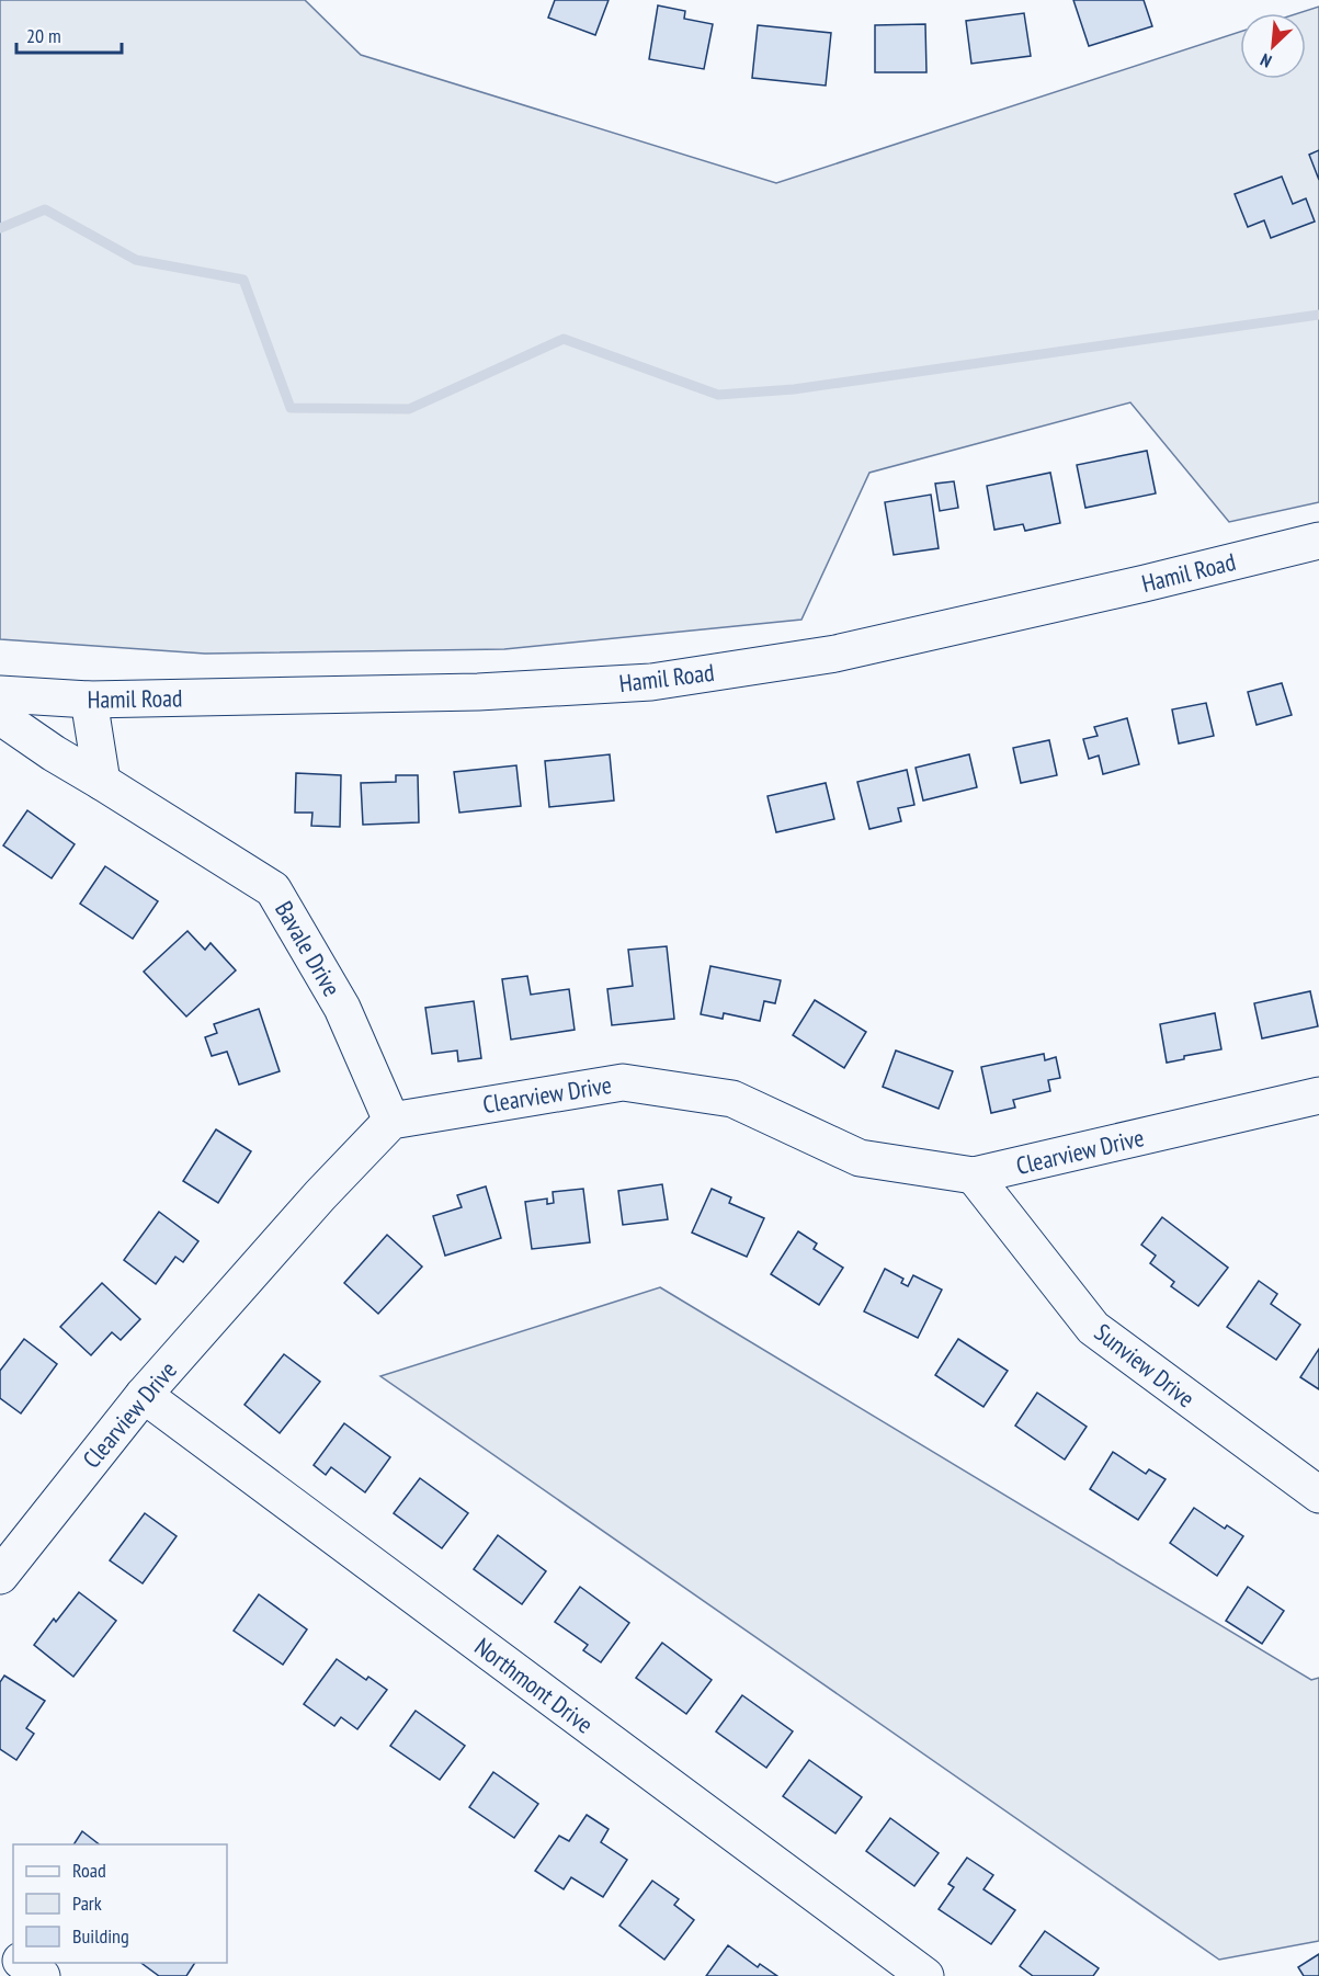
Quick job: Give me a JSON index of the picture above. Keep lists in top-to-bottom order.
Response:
{
  "streets": {
    "street": [
      "Hamil Road",
      "Bavale Drive",
      "Clearview Drive",
      "Sunview Drive",
      "Northmont Drive"
    ]
  },
  "crossings": [
    ["Bavale Drive", "Clearview Drive"],
    ["Clearview Drive", "Sunview Drive"],
    ["Clearview Drive", "Northmont Drive"]
  ],
  "legend": ["Road", "Park", "Building"],
  "scale_bar": "20 m",
  "north": "bottom left"
}
